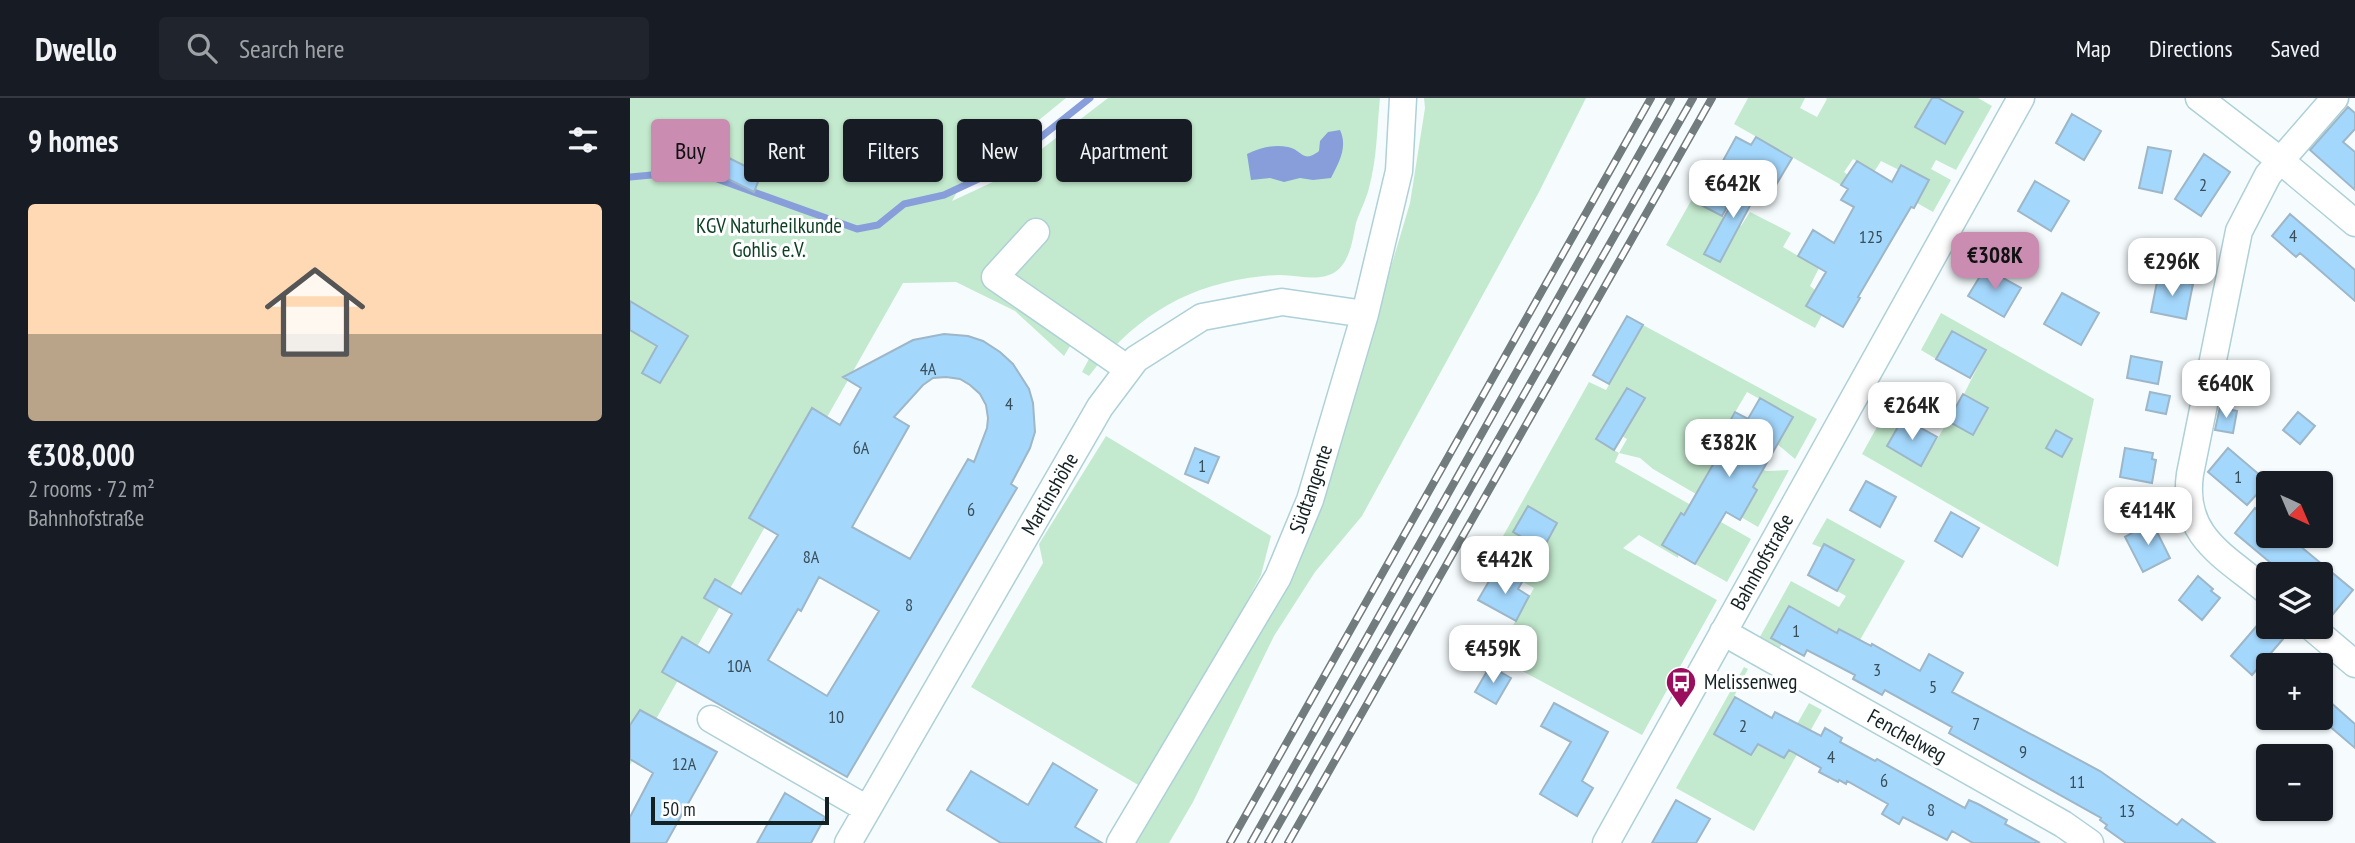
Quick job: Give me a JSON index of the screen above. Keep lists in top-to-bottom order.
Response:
{
  "streets": {
    "street": [
      "Südtangente",
      "Martinshöhe",
      "Bahnhofstraße",
      "Fenchelweg"
    ]
  },
  "crossings": [
    ["Südtangente", "Martinshöhe"],
    ["Bahnhofstraße", "Fenchelweg"]
  ],
  "parks": ["KGV Naturheilkunde Gohlis e.V."],
  "places": {
    "bus stop": ["Melissenweg"]
  },
  "house_numbers": [
    "2",
    "4",
    "125",
    "4A",
    "4",
    "6A",
    "1",
    "1",
    "6",
    "8A",
    "8",
    "1",
    "10A",
    "3",
    "5",
    "10",
    "7",
    "2",
    "9",
    "4",
    "12A",
    "6",
    "11",
    "8",
    "13"
  ],
  "scale_bar": "50 m",
  "north": "bottom right",
  "page": {
    "header": "Dwello",
    "search": "Search here",
    "nav": ["Map", "Directions", "Saved"],
    "heading": "9 homes",
    "chip": [
      "Buy",
      "Rent",
      "Filters",
      "New",
      "Apartment"
    ],
    "price": [
      "€642K",
      "€308K",
      "€296K",
      "€640K",
      "€264K",
      "€382K",
      "€414K",
      "€442K",
      "€459K"
    ],
    "list": [
      {
        "name": "€308,000",
        "note": "2 rooms · 72 m² · Bahnhofstraße"
      }
    ],
    "map_buttons": ["+", "−"],
    "scale": "50 m"
  }
}
